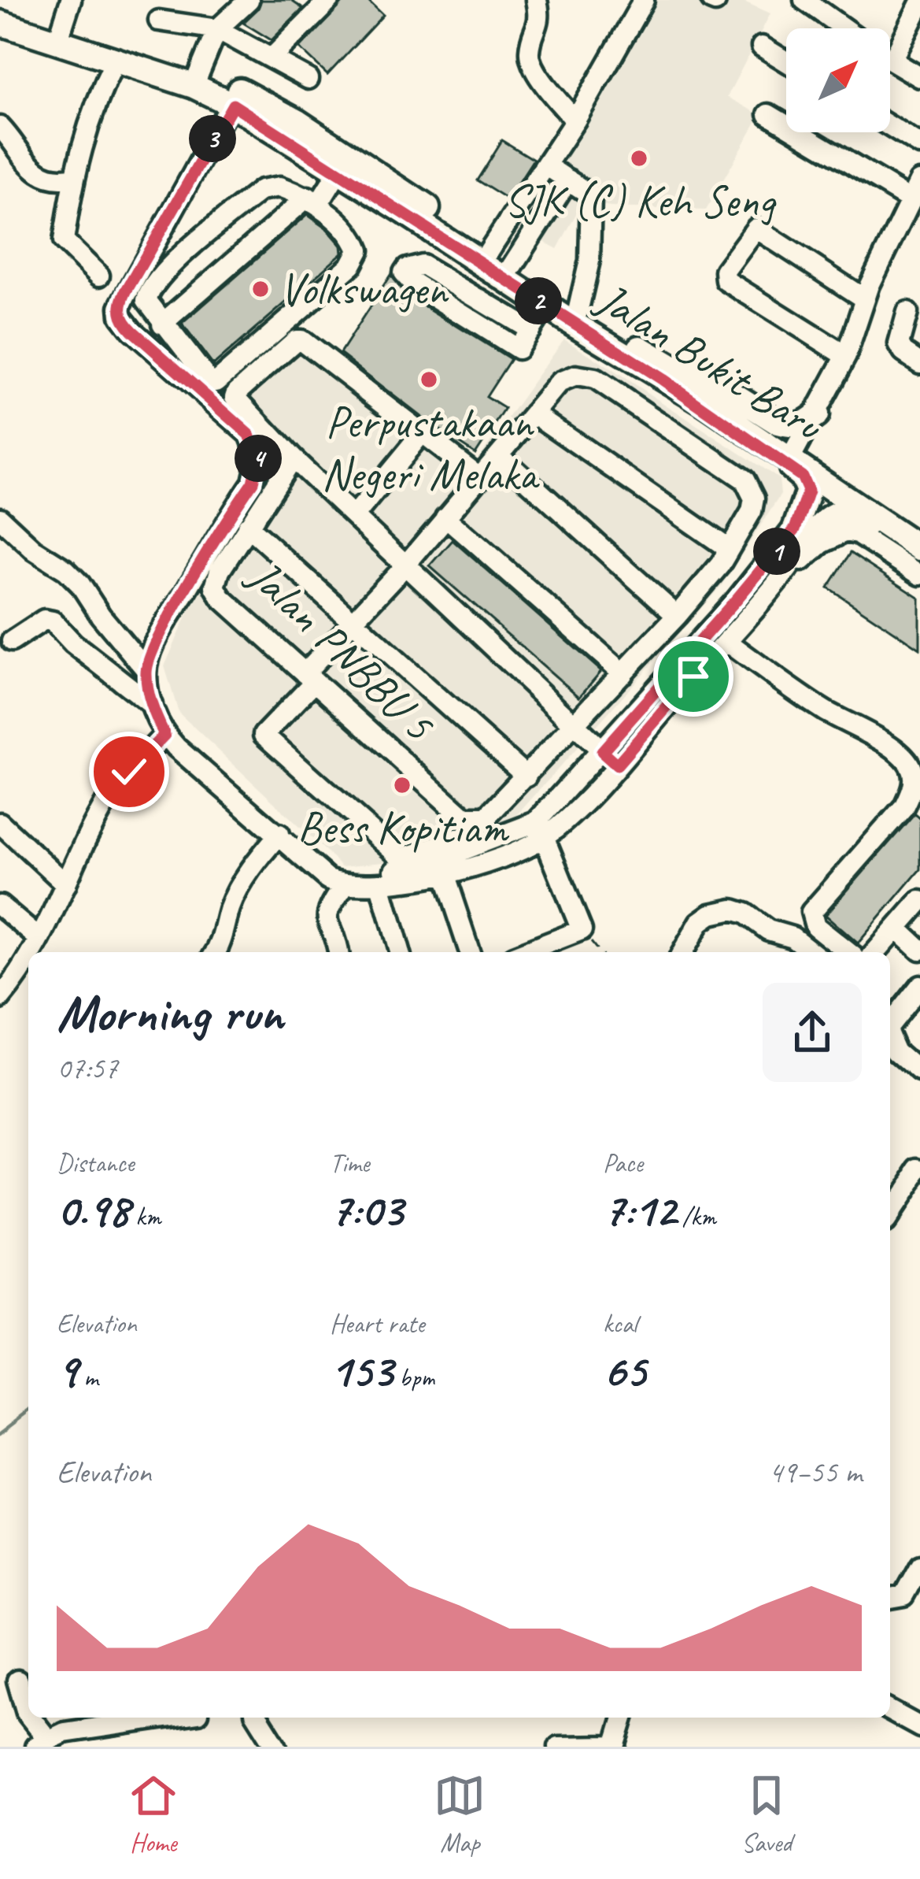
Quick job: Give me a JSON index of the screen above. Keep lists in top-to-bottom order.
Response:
{
  "streets": {
    "main road": ["Jalan Bukit Baru"],
    "street": ["Jalan PNBBU 5"]
  },
  "places": [
    "SJK (C) Keh Seng",
    "Volkswagen",
    "Perpustakaan Negeri Melaka",
    "Bess Kopitiam"
  ],
  "north": "top right",
  "page": {
    "pins": [
      "3",
      "2",
      "4",
      "1"
    ],
    "heading": ["Morning run", "07:57"],
    "stats": [
      ["Distance", "0.98 km"],
      ["Time", "7:03"],
      ["Pace", "7:12 /km"],
      ["Elevation", "9 m"],
      ["Heart rate", "153 bpm"],
      ["kcal", "65"]
    ],
    "chart": ["Elevation", "49–55 m"],
    "tabs": ["Home", "Map", "Saved"]
  }
}
